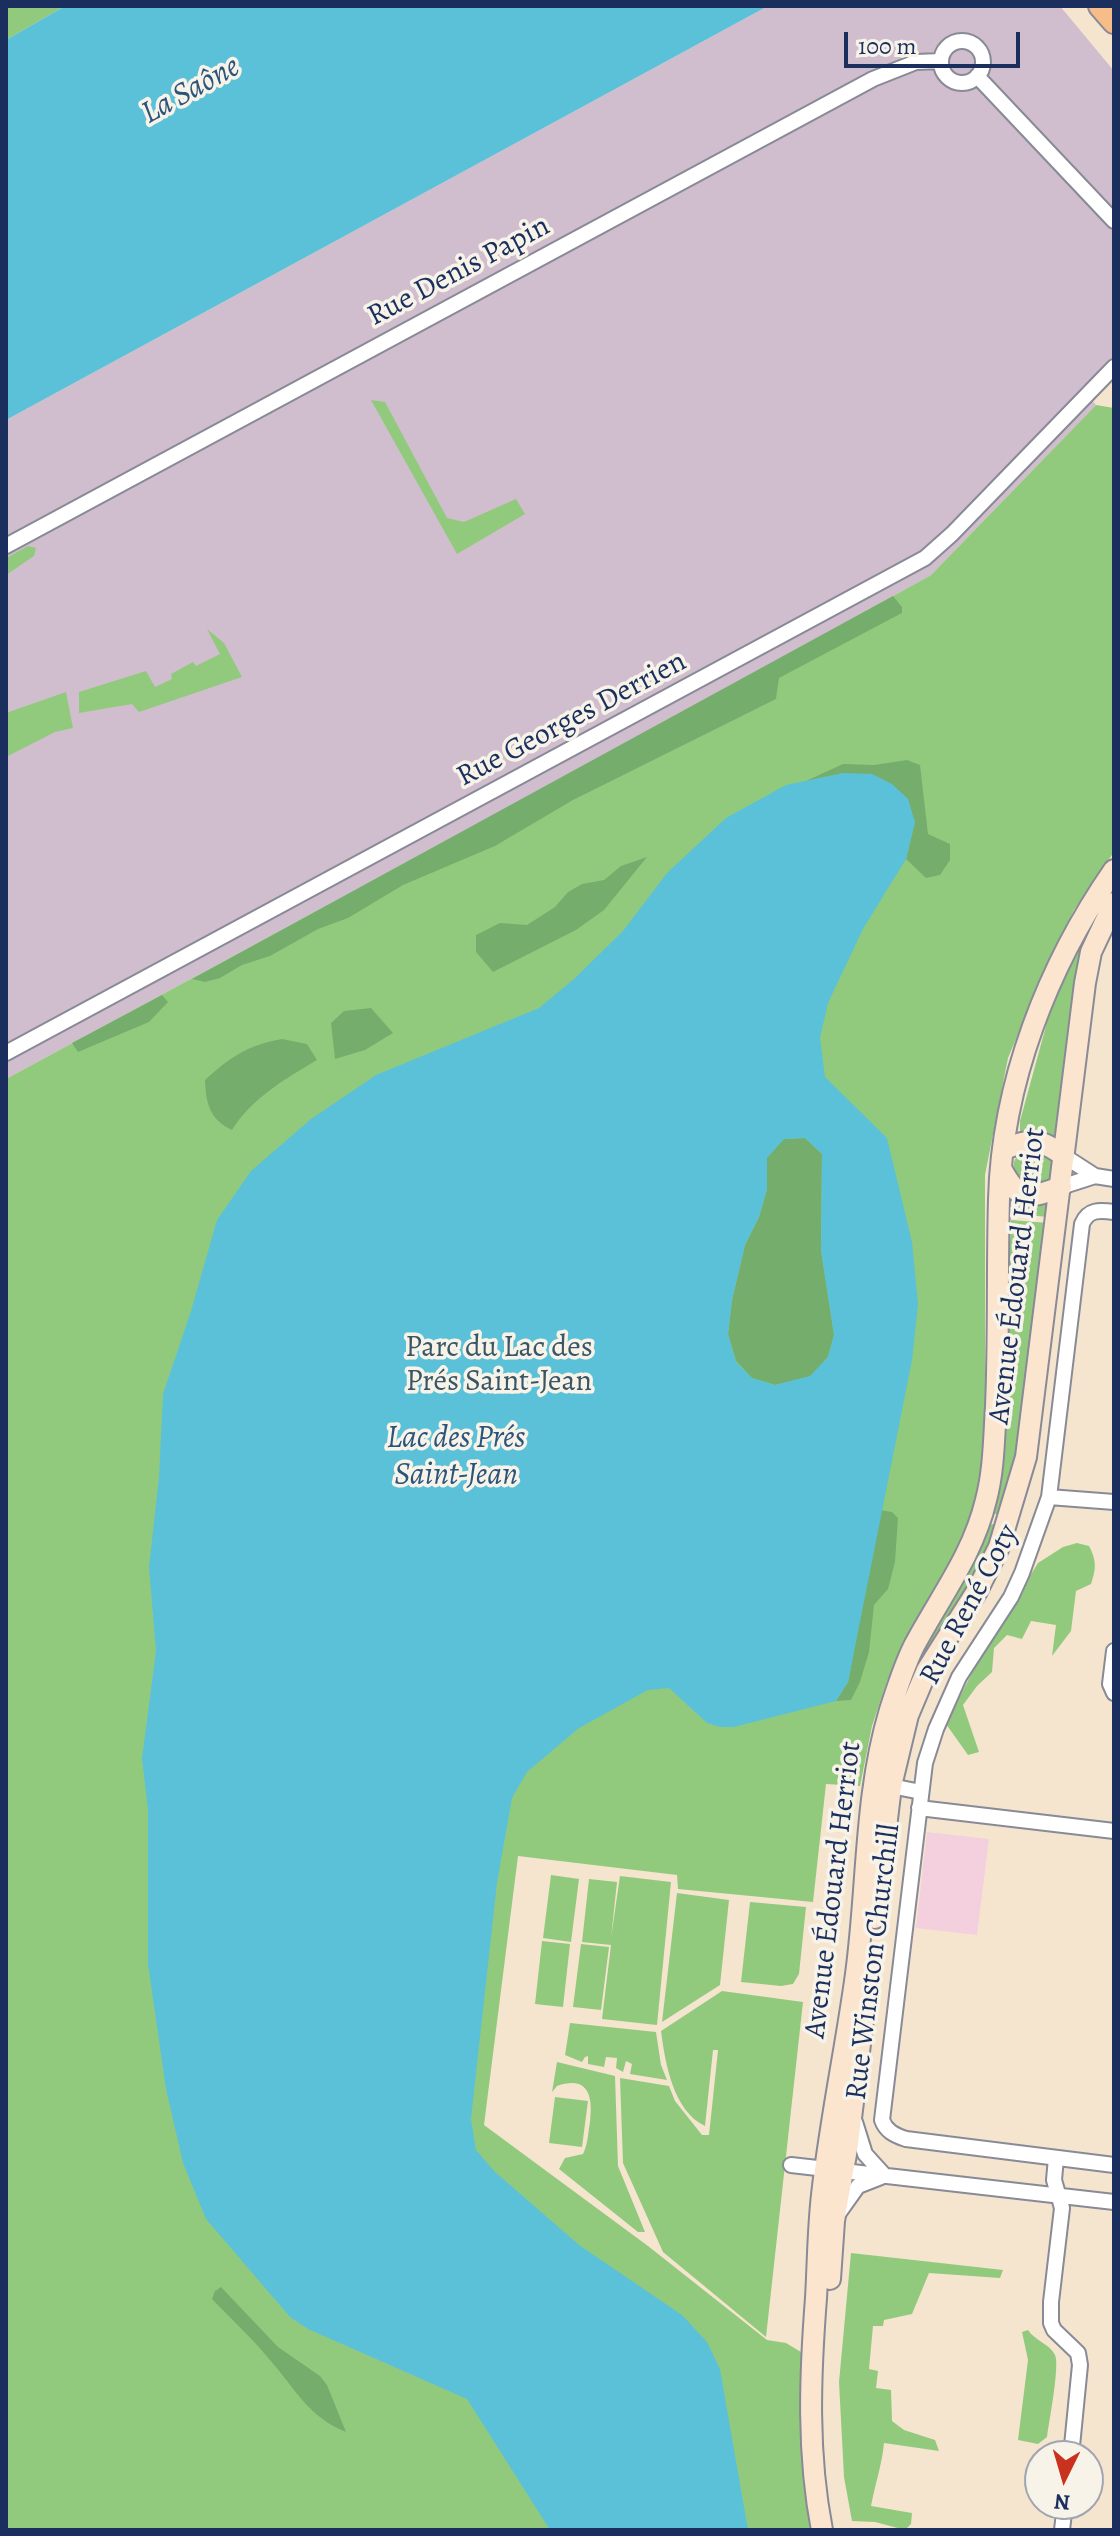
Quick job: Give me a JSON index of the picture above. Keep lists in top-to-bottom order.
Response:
{
  "streets": {
    "main road": ["Avenue Édouard Herriot"],
    "street": [
      "Rue Denis Papin",
      "Rue Georges Derrien",
      "Rue René Coty",
      "Rue Winston Churchill"
    ]
  },
  "crossings": [
    ["Rue René Coty", "Rue Winston Churchill"]
  ],
  "water": ["La Saône", "Lac des Prés Saint-Jean"],
  "parks": ["Parc du Lac des Prés Saint-Jean"],
  "scale_bar": "100 m",
  "north": "bottom"
}
